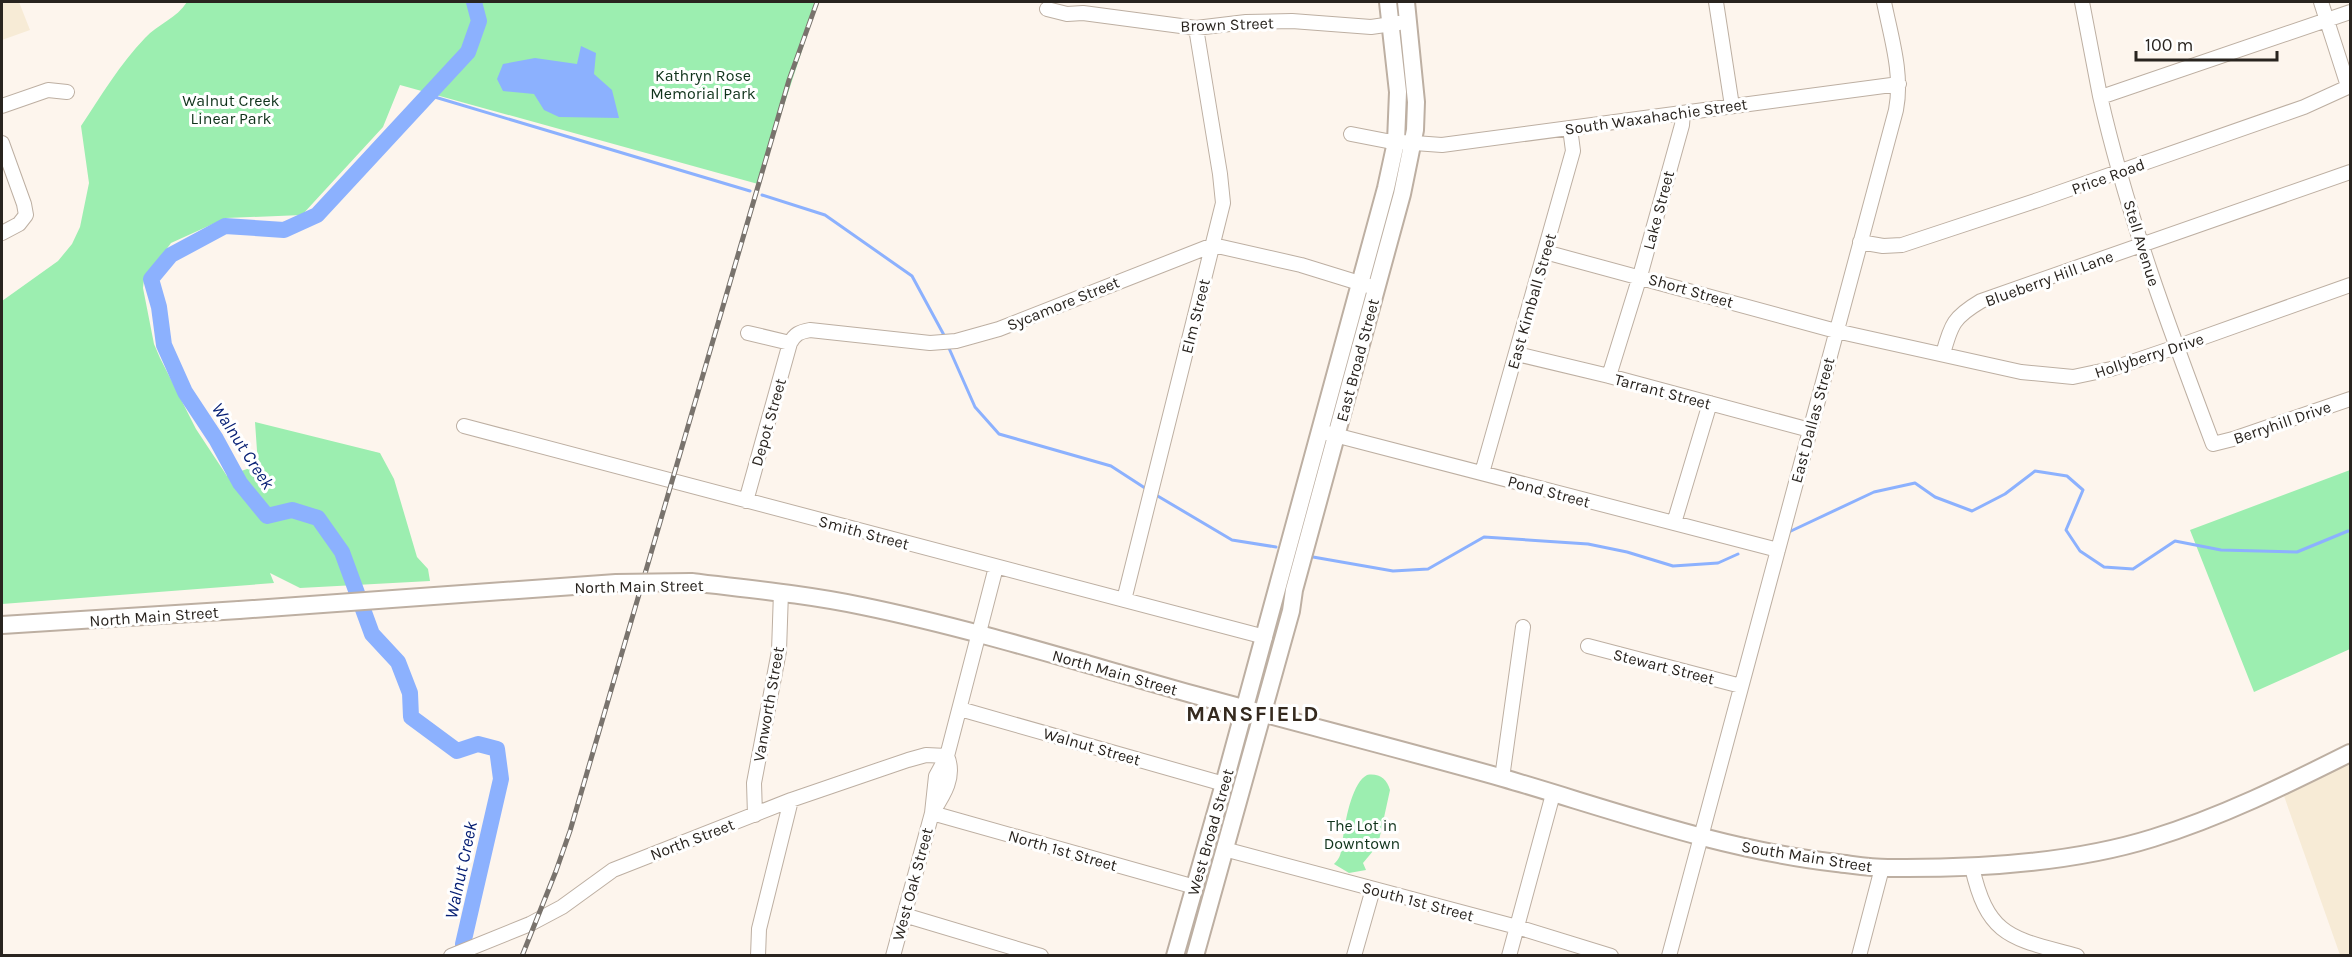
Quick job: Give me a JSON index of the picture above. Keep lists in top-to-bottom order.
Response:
{
  "streets": {
    "main road": [
      "East Broad Street",
      "North Main Street",
      "West Broad Street",
      "South Main Street"
    ],
    "street": [
      "Brown Street",
      "South Waxahachie Street",
      "Price Road",
      "Lake Street",
      "Stell Avenue",
      "Blueberry Hill Lane",
      "Short Street",
      "East Kimball Street",
      "Sycamore Street",
      "Elm Street",
      "Hollyberry Drive",
      "Tarrant Street",
      "East Dallas Street",
      "Depot Street",
      "Berryhill Drive",
      "Pond Street",
      "Smith Street",
      "Stewart Street",
      "Vanworth Street",
      "Walnut Street",
      "North Street",
      "North 1st Street",
      "West Oak Street",
      "South 1st Street"
    ]
  },
  "crossings": [
    ["Brown Street", "Elm Street"],
    ["Brown Street", "East Broad Street"],
    ["South Waxahachie Street", "Lake Street"],
    ["South Waxahachie Street", "East Kimball Street"],
    ["South Waxahachie Street", "East Broad Street"],
    ["South Waxahachie Street", "East Dallas Street"],
    ["Price Road", "Stell Avenue"],
    ["Price Road", "East Dallas Street"],
    ["Lake Street", "Short Street"],
    ["Lake Street", "Tarrant Street"],
    ["Stell Avenue", "Blueberry Hill Lane"],
    ["Stell Avenue", "Hollyberry Drive"],
    ["Stell Avenue", "Berryhill Drive"],
    ["Blueberry Hill Lane", "Hollyberry Drive"],
    ["Short Street", "East Kimball Street"],
    ["Short Street", "Hollyberry Drive"],
    ["Short Street", "East Dallas Street"],
    ["East Kimball Street", "Tarrant Street"],
    ["East Kimball Street", "Pond Street"],
    ["Sycamore Street", "Elm Street"],
    ["Sycamore Street", "Depot Street"],
    ["Elm Street", "Smith Street"],
    ["Hollyberry Drive", "East Dallas Street"],
    ["East Broad Street", "Pond Street"],
    ["East Broad Street", "Smith Street"],
    ["East Broad Street", "North Main Street"],
    ["East Broad Street", "West Broad Street"],
    ["East Broad Street", "South Main Street"],
    ["Tarrant Street", "East Dallas Street"],
    ["East Dallas Street", "Pond Street"],
    ["East Dallas Street", "Stewart Street"],
    ["East Dallas Street", "South Main Street"],
    ["Depot Street", "Smith Street"],
    ["Smith Street", "West Oak Street"],
    ["North Main Street", "Vanworth Street"],
    ["North Main Street", "West Broad Street"],
    ["North Main Street", "South Main Street"],
    ["North Main Street", "West Oak Street"],
    ["Vanworth Street", "North Street"],
    ["Walnut Street", "West Broad Street"],
    ["Walnut Street", "West Oak Street"],
    ["West Broad Street", "North 1st Street"],
    ["West Broad Street", "South Main Street"],
    ["West Broad Street", "South 1st Street"],
    ["North Street", "West Oak Street"],
    ["North 1st Street", "West Oak Street"]
  ],
  "districts": ["MANSFIELD"],
  "water": ["Walnut Creek"],
  "parks": ["Kathryn Rose Memorial Park", "Walnut Creek Linear Park", "The Lot in Downtown"],
  "scale_bar": "100 m"
}
